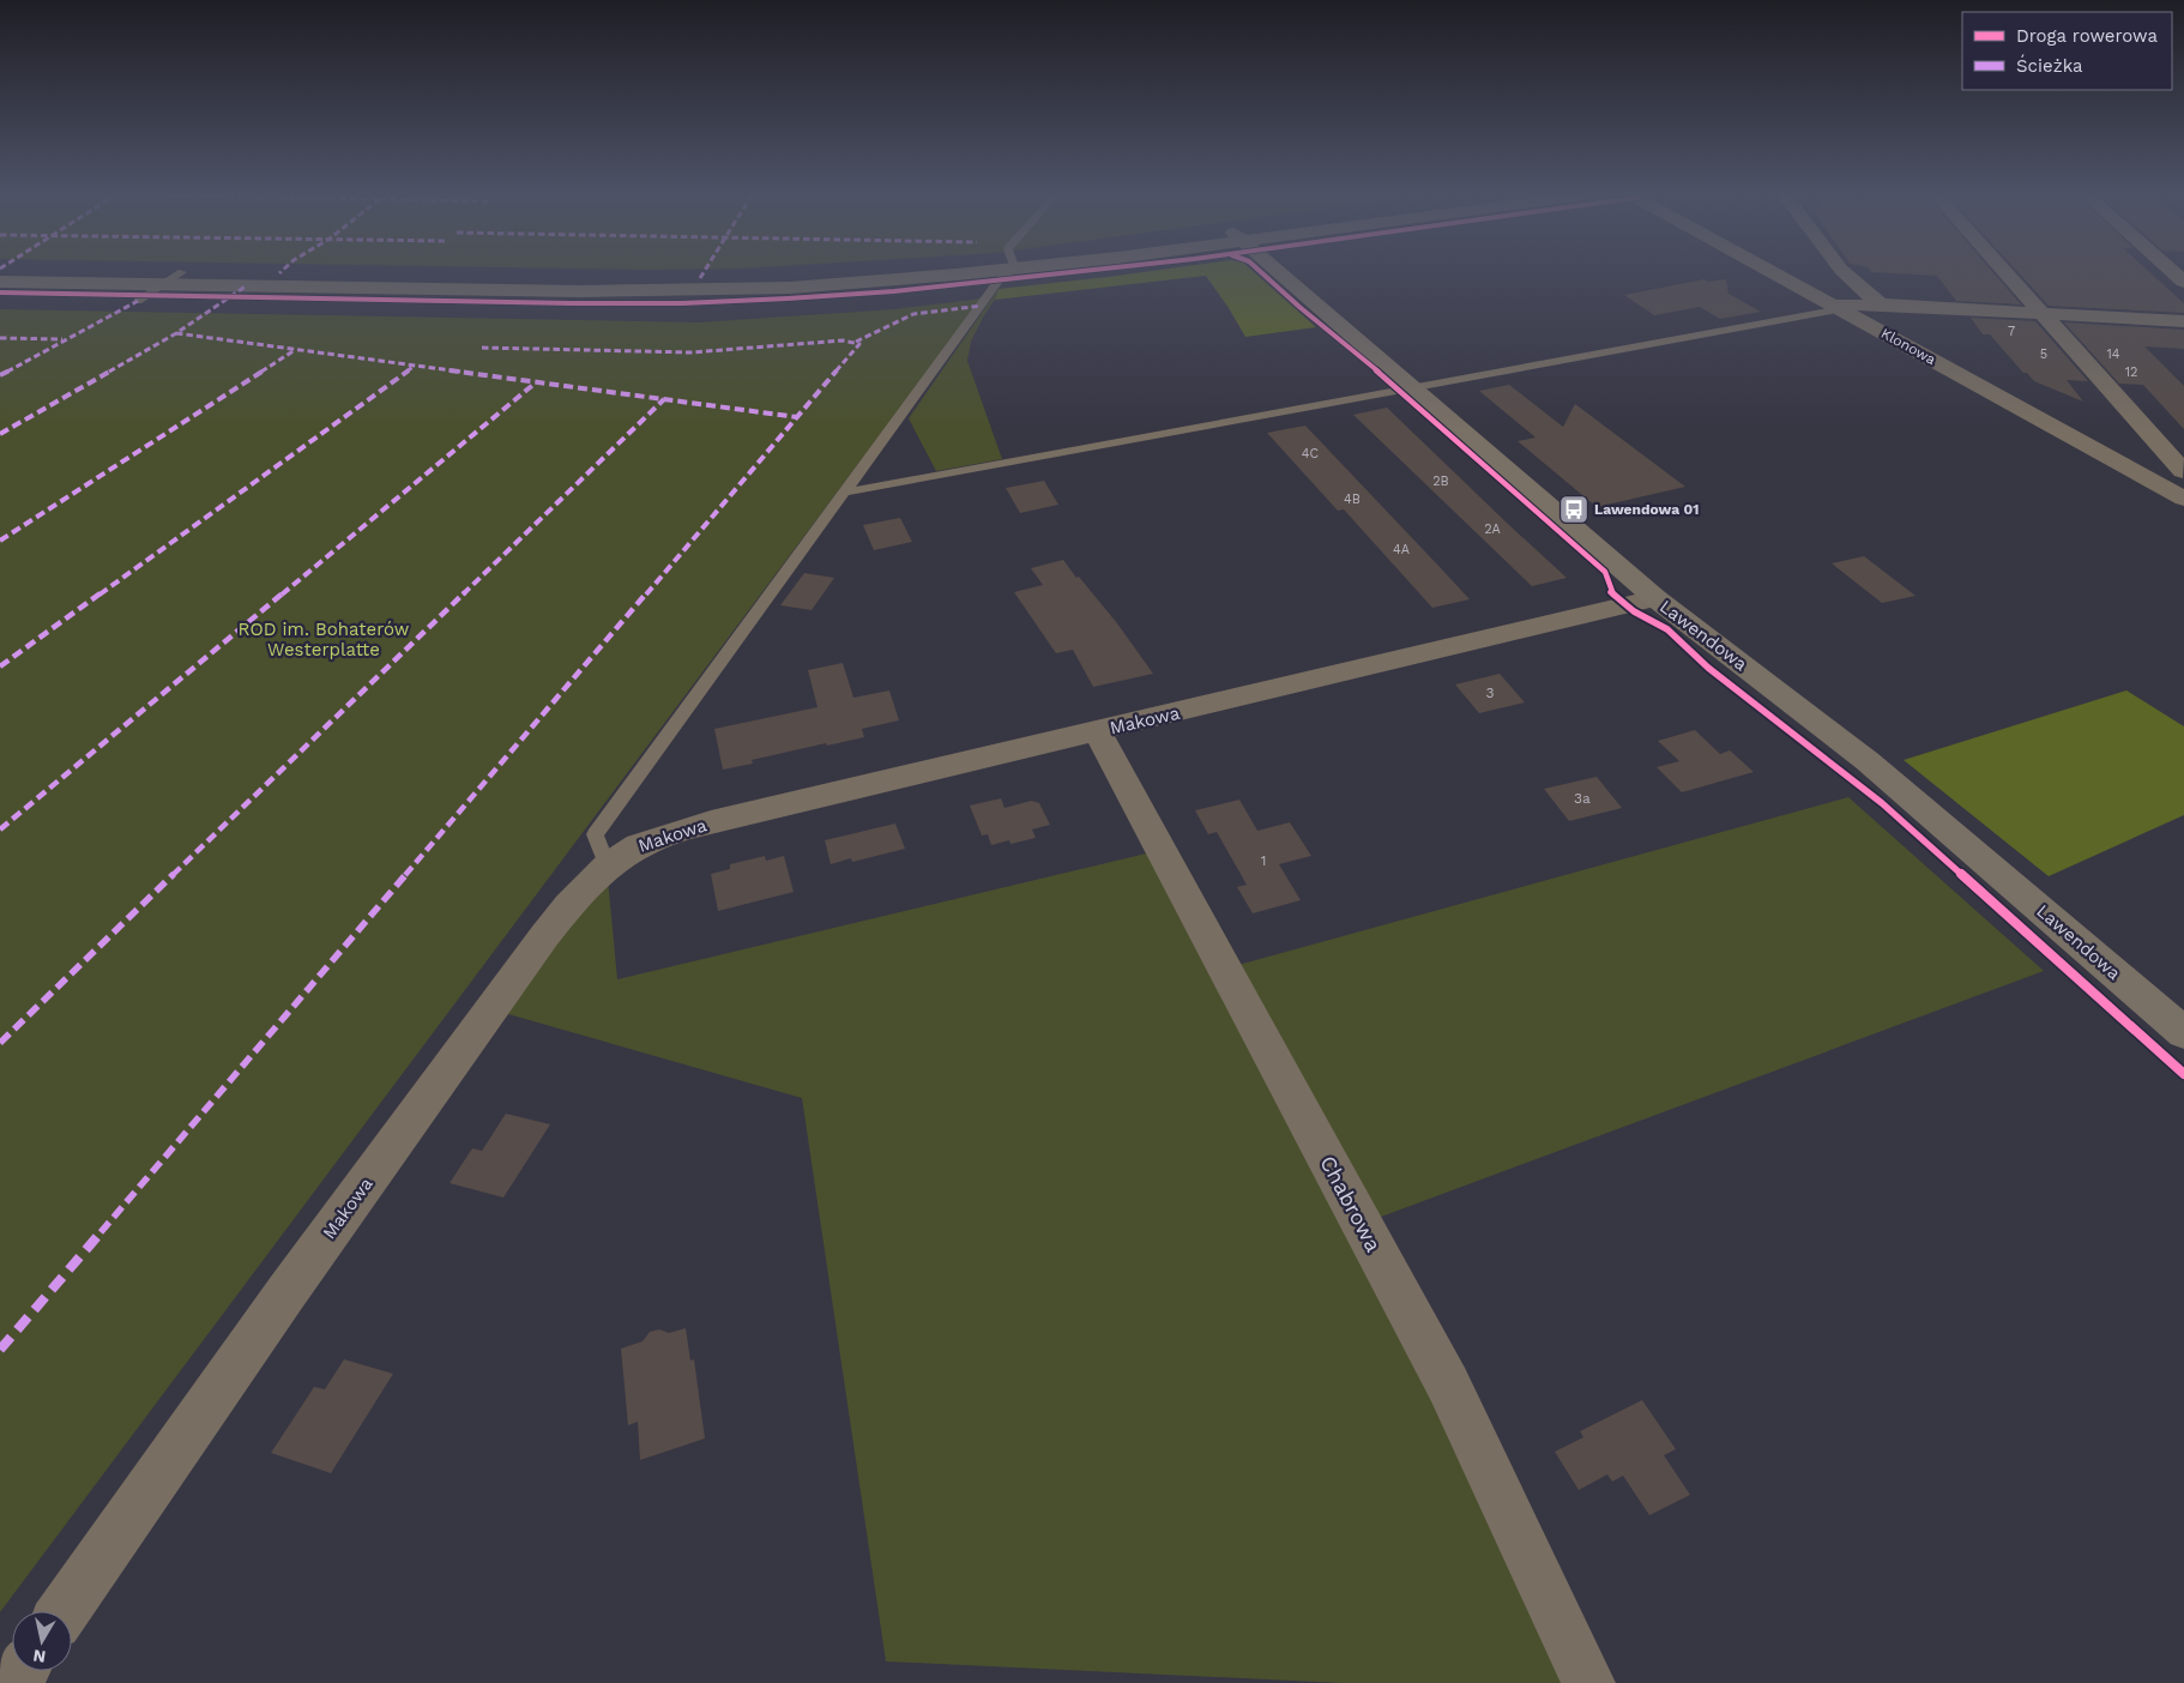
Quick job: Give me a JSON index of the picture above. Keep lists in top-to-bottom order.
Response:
{
  "streets": {
    "main road": ["Lawendowa"],
    "street": ["Klonowa", "Makowa", "Chabrowa"]
  },
  "crossings": [
    ["Lawendowa", "Makowa"],
    ["Makowa", "Chabrowa"]
  ],
  "parks": ["ROD im. Bohaterów Westerplatte"],
  "places": {
    "bus stop": ["Lawendowa 01"]
  },
  "house_numbers": [
    "7",
    "5",
    "14",
    "12",
    "4C",
    "2B",
    "4B",
    "2A",
    "4A",
    "3",
    "3a",
    "1"
  ],
  "legend": ["Droga rowerowa", "Ścieżka"],
  "north": "bottom"
}
